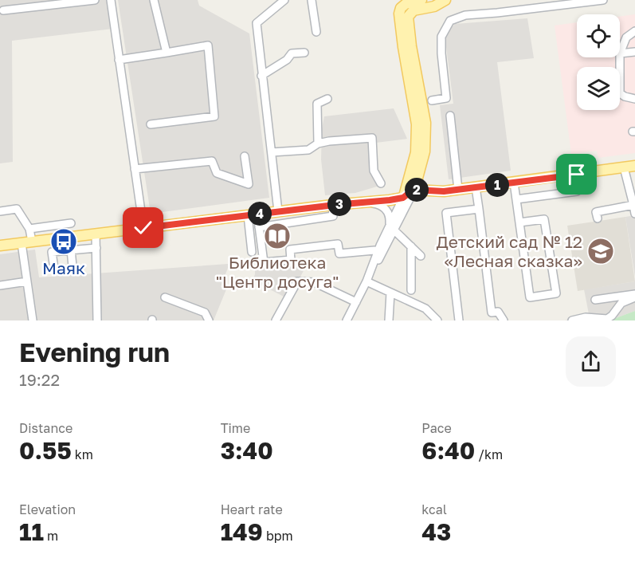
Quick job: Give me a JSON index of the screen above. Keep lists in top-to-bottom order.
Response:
{
  "places": {
    "library": ["Библиотека \"Центр досуга\""],
    "bus stop": ["Маяк"],
    "school or university": ["Детский сад № 12 «Лесная сказка»"]
  },
  "page": {
    "pins": [
      "1",
      "2",
      "3",
      "4"
    ],
    "heading": ["Evening run", "19:22"],
    "stats": [
      ["Distance", "0.55 km"],
      ["Time", "3:40"],
      ["Pace", "6:40 /km"],
      ["Elevation", "11 m"],
      ["Heart rate", "149 bpm"],
      ["kcal", "43"]
    ]
  }
}
